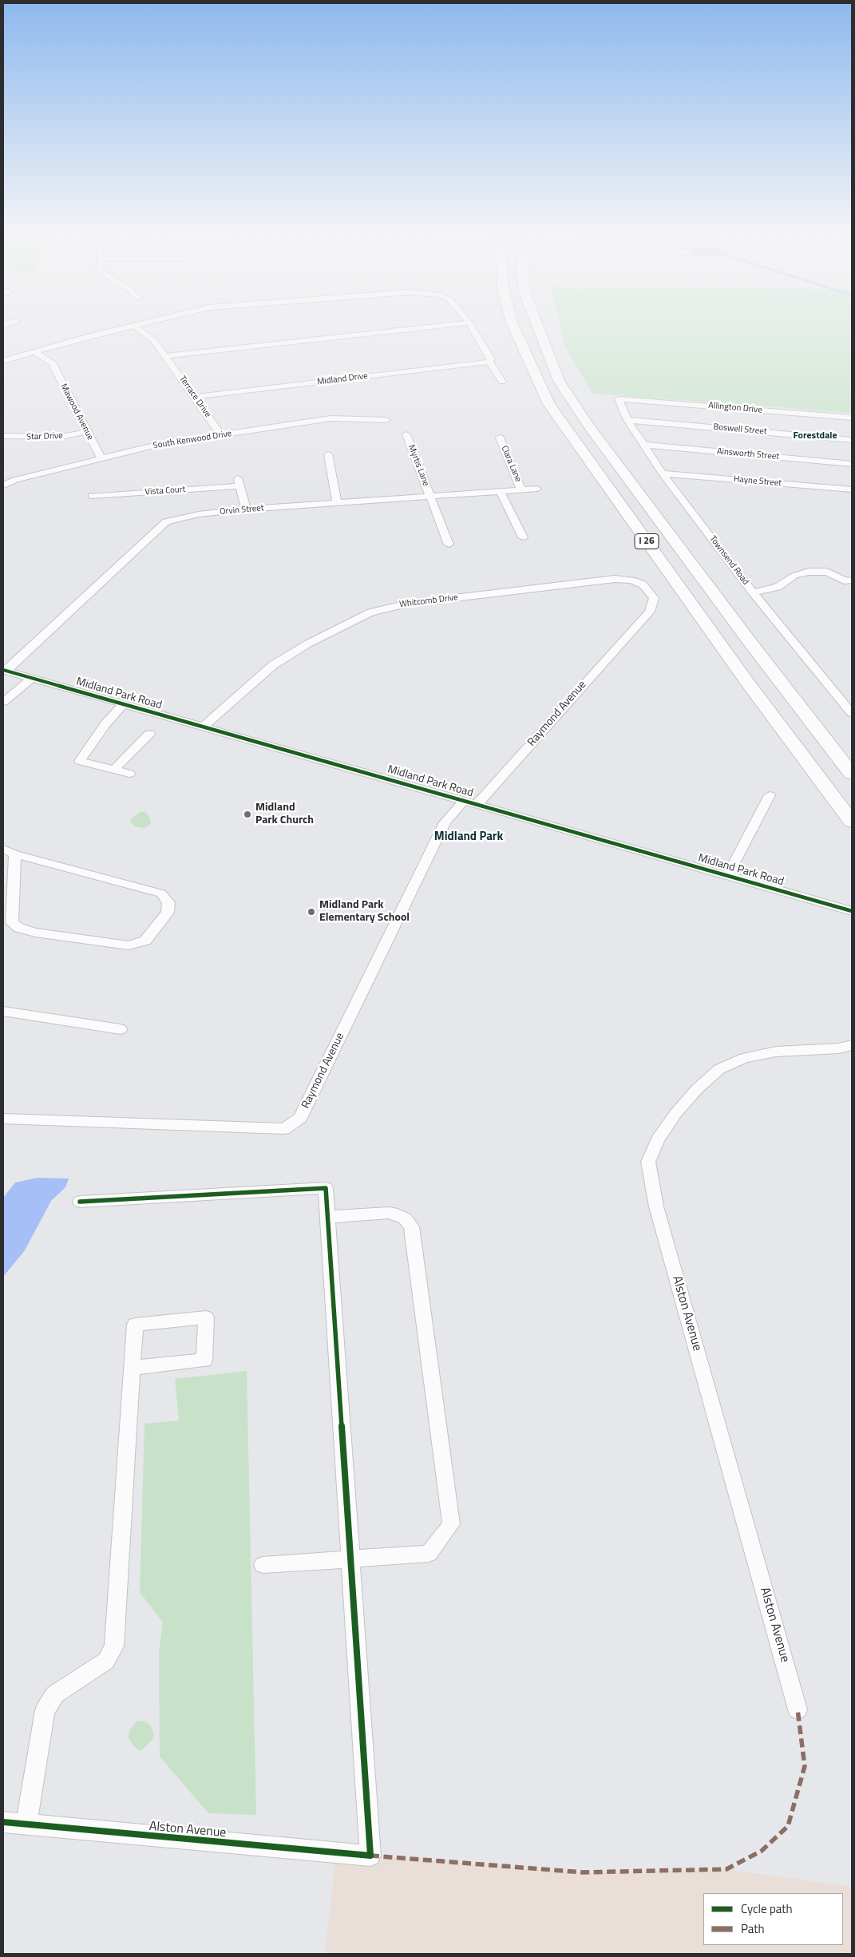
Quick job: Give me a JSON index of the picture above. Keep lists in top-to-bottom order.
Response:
{
  "streets": {
    "highway": ["I 26"],
    "street": [
      "Midland Drive",
      "Terrace Drive",
      "Allington Drive",
      "Mawood Avenue",
      "Boswell Street",
      "Star Drive",
      "South Kenwood Drive",
      "Ainsworth Street",
      "Clara Lane",
      "Myrtis Lane",
      "Hayne Street",
      "Vista Court",
      "Orvin Street",
      "Townsend Road",
      "Whitcomb Drive",
      "Midland Park Road",
      "Raymond Avenue",
      "Alston Avenue"
    ]
  },
  "crossings": [
    ["Midland Drive", "Terrace Drive"],
    ["Terrace Drive", "South Kenwood Drive"],
    ["Allington Drive", "Townsend Road"],
    ["Mawood Avenue", "Star Drive"],
    ["Mawood Avenue", "South Kenwood Drive"],
    ["Boswell Street", "Townsend Road"],
    ["Ainsworth Street", "Townsend Road"],
    ["Clara Lane", "Orvin Street"],
    ["Myrtis Lane", "Orvin Street"],
    ["Hayne Street", "Townsend Road"],
    ["Vista Court", "Orvin Street"],
    ["Orvin Street", "Midland Park Road"],
    ["Whitcomb Drive", "Midland Park Road"],
    ["Whitcomb Drive", "Raymond Avenue"],
    ["Midland Park Road", "Raymond Avenue"]
  ],
  "districts": ["Forestdale", "Midland Park"],
  "places": ["Midland Park Church", "Midland Park Elementary School"],
  "legend": ["Cycle path", "Path"]
}
